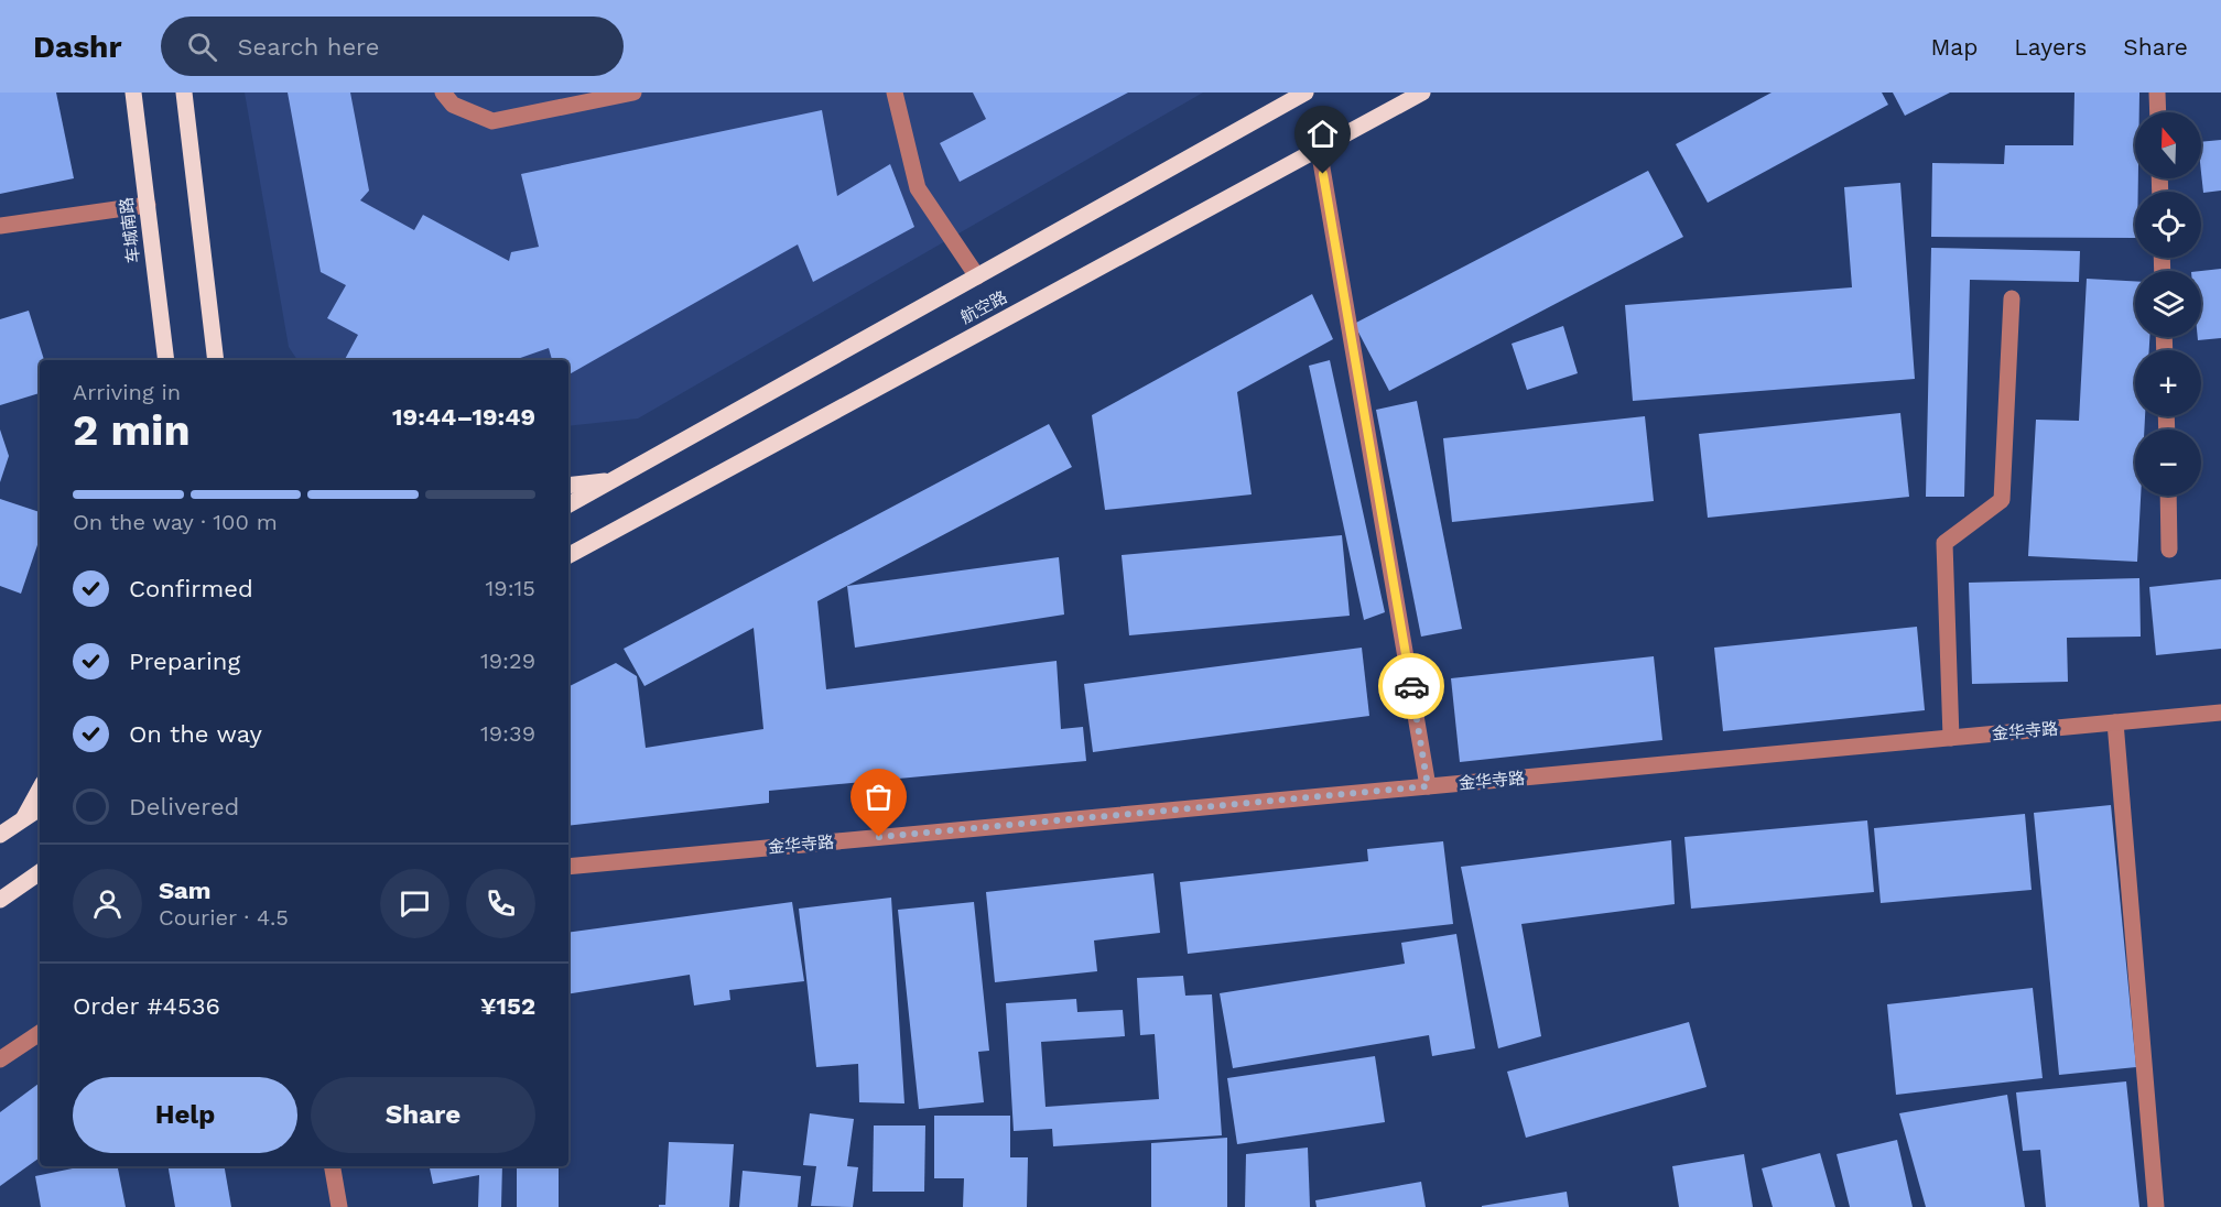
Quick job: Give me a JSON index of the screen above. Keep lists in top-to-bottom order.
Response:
{
  "streets": {
    "main road": ["车城南路", "航空路"],
    "street": ["金华寺路"]
  },
  "north": "top",
  "page": {
    "header": "Dashr",
    "search": "Search here",
    "nav": ["Map", "Layers", "Share"],
    "map_buttons": ["+", "−"],
    "heading": ["2 min", "Arriving in", "19:44–19:49"],
    "panel": [
      "Sam",
      "Courier · 4.5",
      "Order #4536",
      "¥152"
    ],
    "bar": "On the way · 100 m",
    "list": [
      ["Confirmed", "19:15"],
      ["Preparing", "19:29"],
      ["On the way", "19:39"],
      "Delivered"
    ],
    "buttons": ["Help", "Share"]
  }
}
